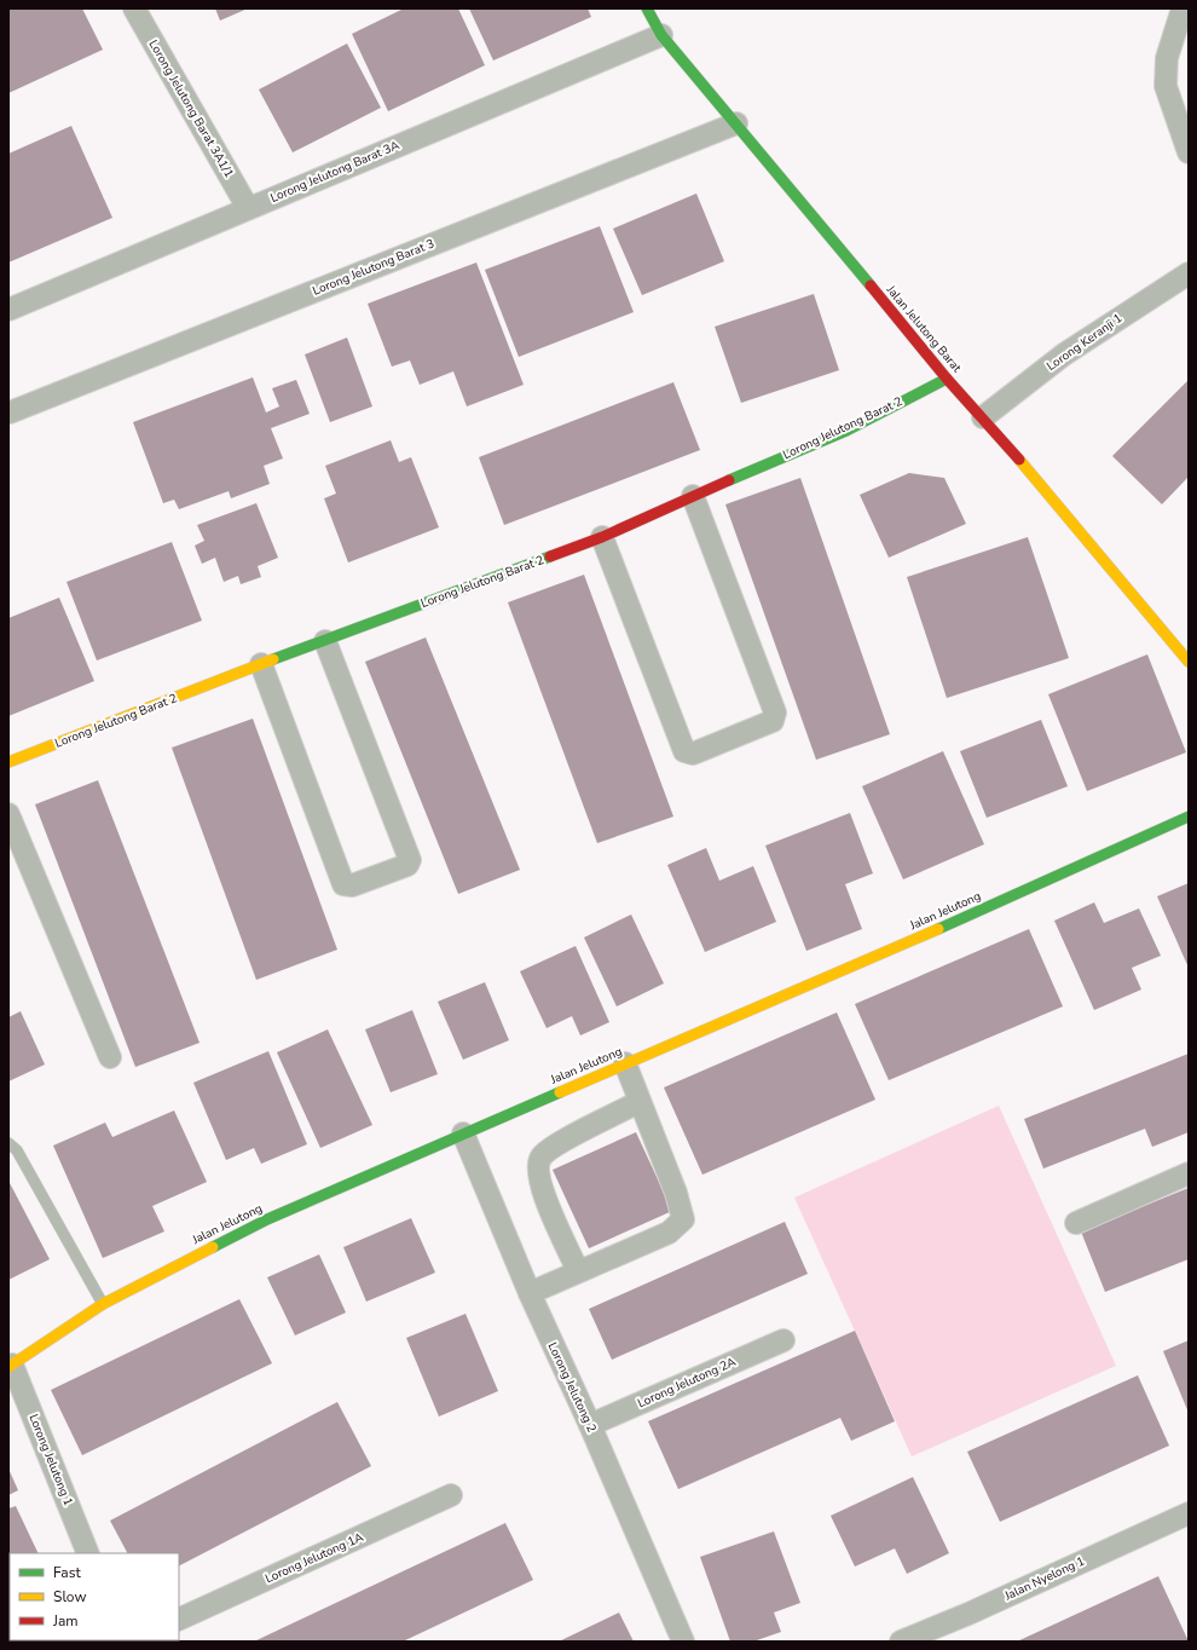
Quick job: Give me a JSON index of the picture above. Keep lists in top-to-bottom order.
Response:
{
  "streets": {
    "street": [
      "Lorong Jelutong Barat 3A1/1",
      "Lorong Jelutong Barat 3A",
      "Lorong Jelutong Barat 3",
      "Jalan Jelutong Barat",
      "Lorong Keranji 1",
      "Lorong Jelutong Barat 2",
      "Jalan Jelutong",
      "Lorong Jelutong 2A",
      "Lorong Jelutong 2",
      "Lorong Jelutong 1",
      "Lorong Jelutong 1A",
      "Jalan Nyelong 1"
    ]
  },
  "crossings": [
    ["Lorong Jelutong Barat 3A1/1", "Lorong Jelutong Barat 3A"],
    ["Lorong Jelutong Barat 3A", "Jalan Jelutong Barat"],
    ["Lorong Jelutong Barat 3", "Jalan Jelutong Barat"],
    ["Jalan Jelutong Barat", "Lorong Keranji 1"],
    ["Jalan Jelutong Barat", "Lorong Jelutong Barat 2"],
    ["Jalan Jelutong", "Lorong Jelutong 2"],
    ["Jalan Jelutong", "Lorong Jelutong 1"],
    ["Lorong Jelutong 2A", "Lorong Jelutong 2"]
  ],
  "legend": ["Fast", "Slow", "Jam"]
}
